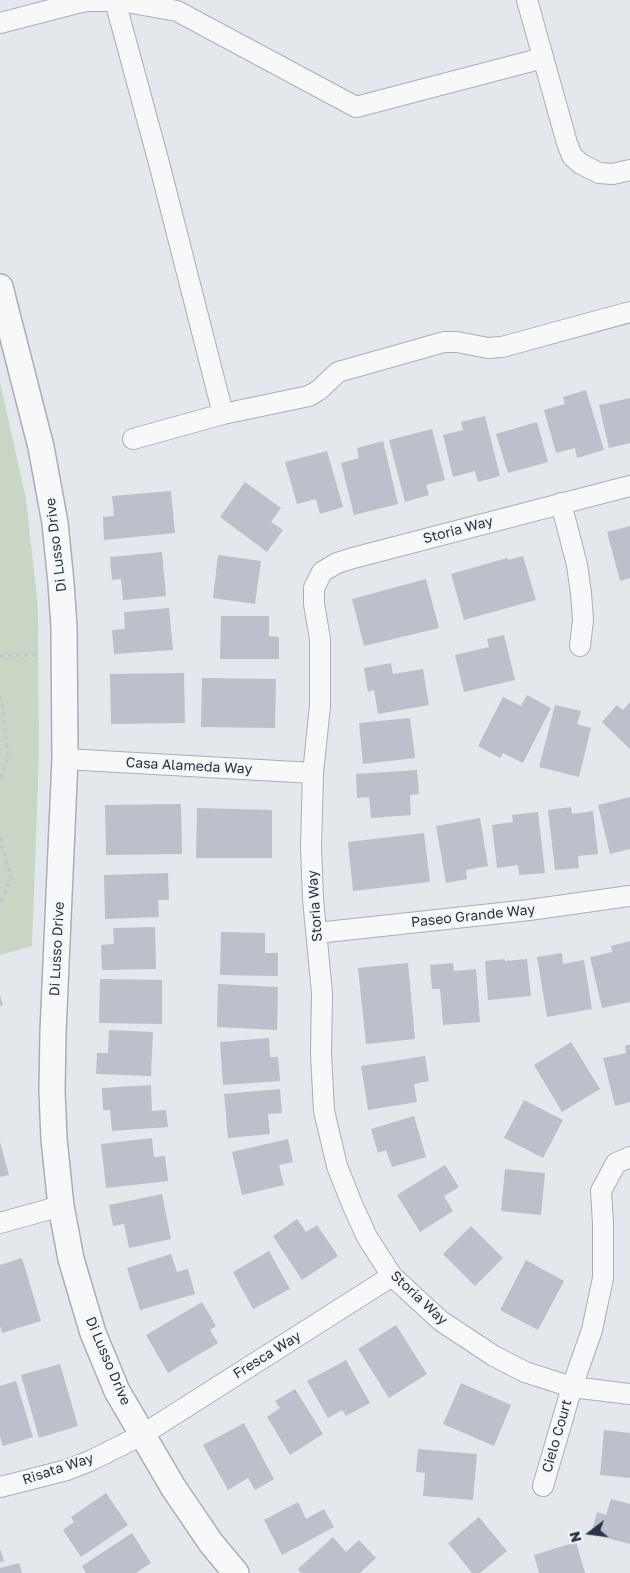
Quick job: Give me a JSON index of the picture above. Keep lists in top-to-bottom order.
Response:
{
  "streets": {
    "street": [
      "Storia Way",
      "Di Lusso Drive",
      "Casa Alameda Way",
      "Paseo Grande Way",
      "Fresca Way",
      "Cielo Court",
      "Risata Way"
    ]
  },
  "crossings": [
    ["Storia Way", "Casa Alameda Way"],
    ["Storia Way", "Paseo Grande Way"],
    ["Storia Way", "Fresca Way"],
    ["Storia Way", "Cielo Court"],
    ["Di Lusso Drive", "Casa Alameda Way"],
    ["Di Lusso Drive", "Fresca Way"],
    ["Di Lusso Drive", "Risata Way"],
    ["Fresca Way", "Risata Way"]
  ],
  "north": "left"
}
